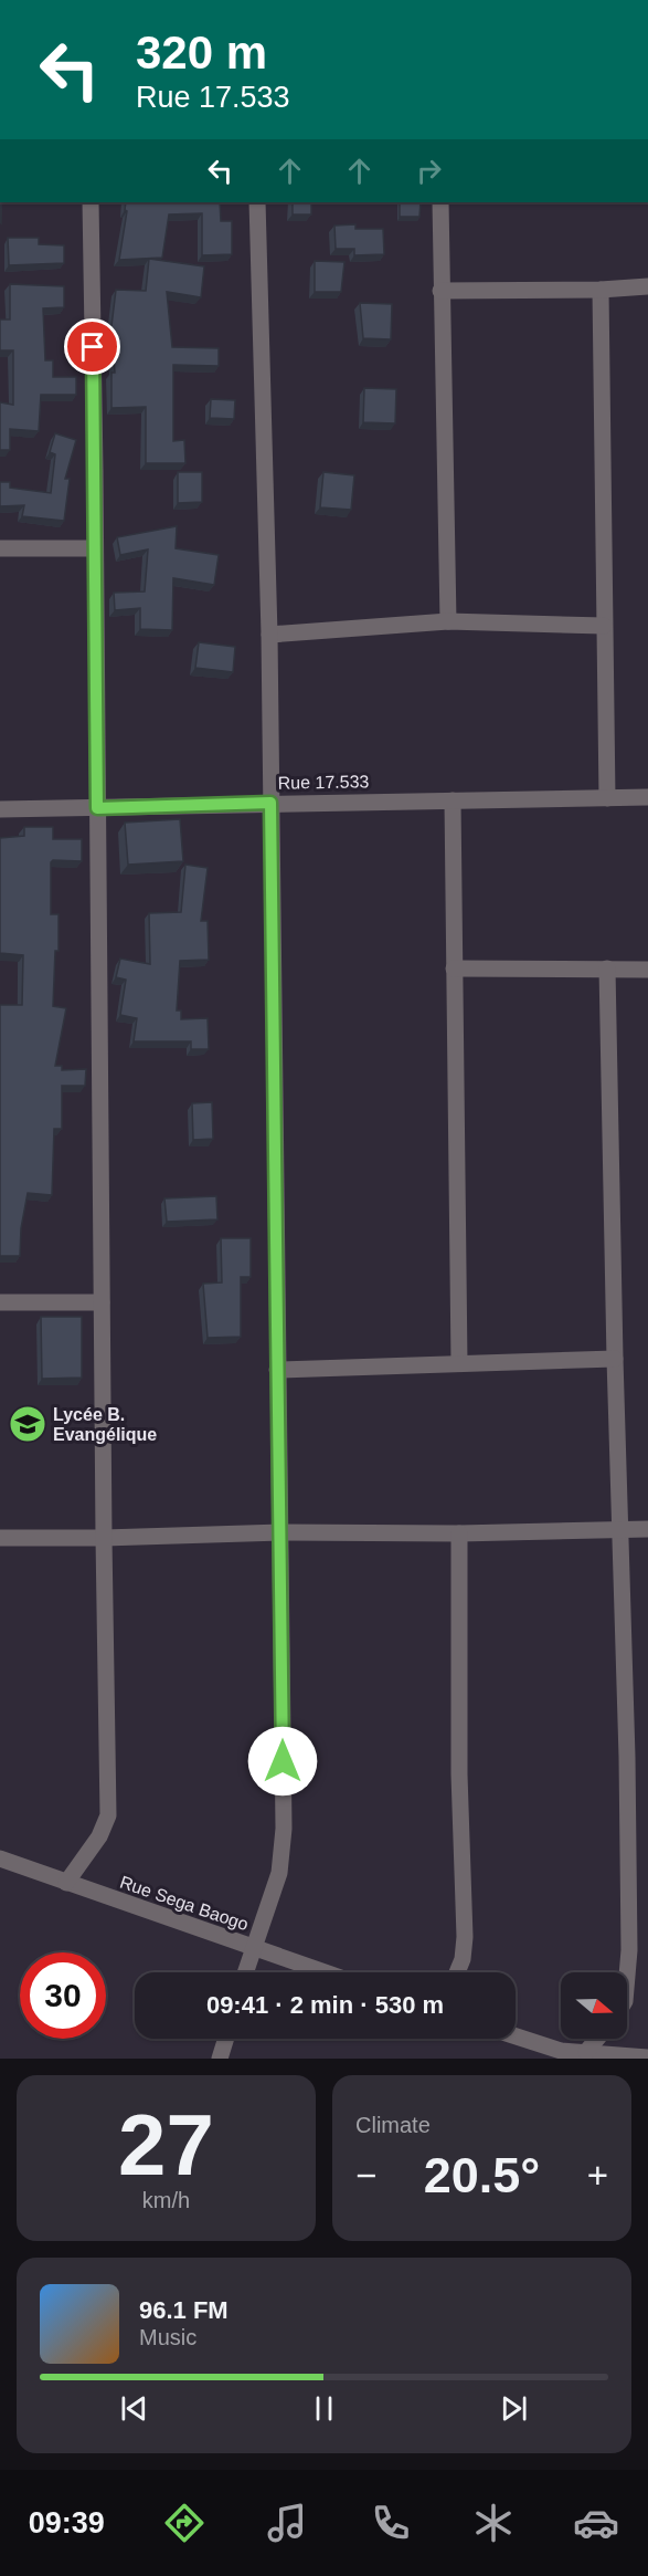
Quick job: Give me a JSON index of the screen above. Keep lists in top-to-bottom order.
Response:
{
  "streets": {
    "street": ["Rue 17.533", "Rue Sega Baogo"]
  },
  "places": {
    "school or university": ["Lycée B. Evangélique"]
  },
  "north": "right",
  "page": {
    "turn": ["320 m", "Rue 17.533"],
    "limit": "30",
    "trip": "09:41 · 2 min · 530 m",
    "tile": [
      ["27", "km/h"],
      "Climate"
    ],
    "heat": ["−", "20.5°", "+"],
    "song": ["96.1 FM", "Music"],
    "tabs": "09:39"
  }
}
